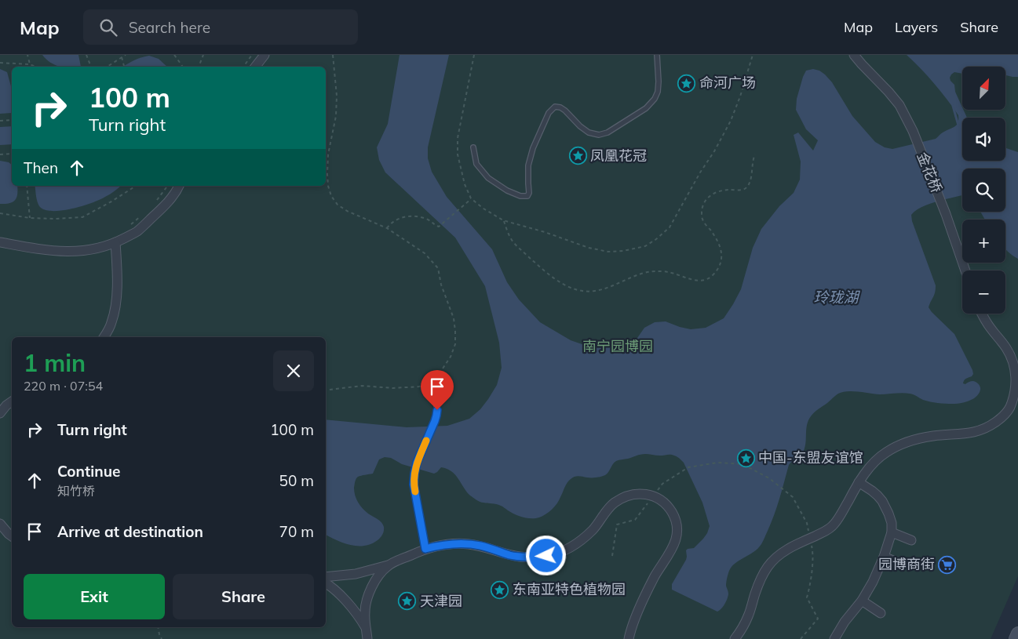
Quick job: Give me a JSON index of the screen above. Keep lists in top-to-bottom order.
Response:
{
  "streets": {
    "street": ["金花桥"]
  },
  "water": ["玲珑湖"],
  "parks": ["南宁园博园"],
  "places": {
    "place": [
      "命河广场",
      "凤凰花冠",
      "中国-东盟友谊馆",
      "东南亚特色植物园",
      "天津园"
    ],
    "supermarket": ["园博商街"]
  },
  "north": "top right",
  "page": {
    "header": "Map",
    "search": "Search here",
    "nav": ["Map", "Layers", "Share"],
    "map_buttons": ["+", "−"],
    "turn": ["100 m", "Turn right"],
    "then": "Then",
    "heading": ["1 min", "220 m · 07:54"],
    "list": [
      {
        "name": "Turn right",
        "value": "100 m"
      },
      {
        "name": "Continue",
        "note": "知竹桥",
        "value": "50 m"
      },
      {
        "name": "Arrive at destination",
        "value": "70 m"
      }
    ],
    "buttons": ["Exit", "Share"]
  }
}
